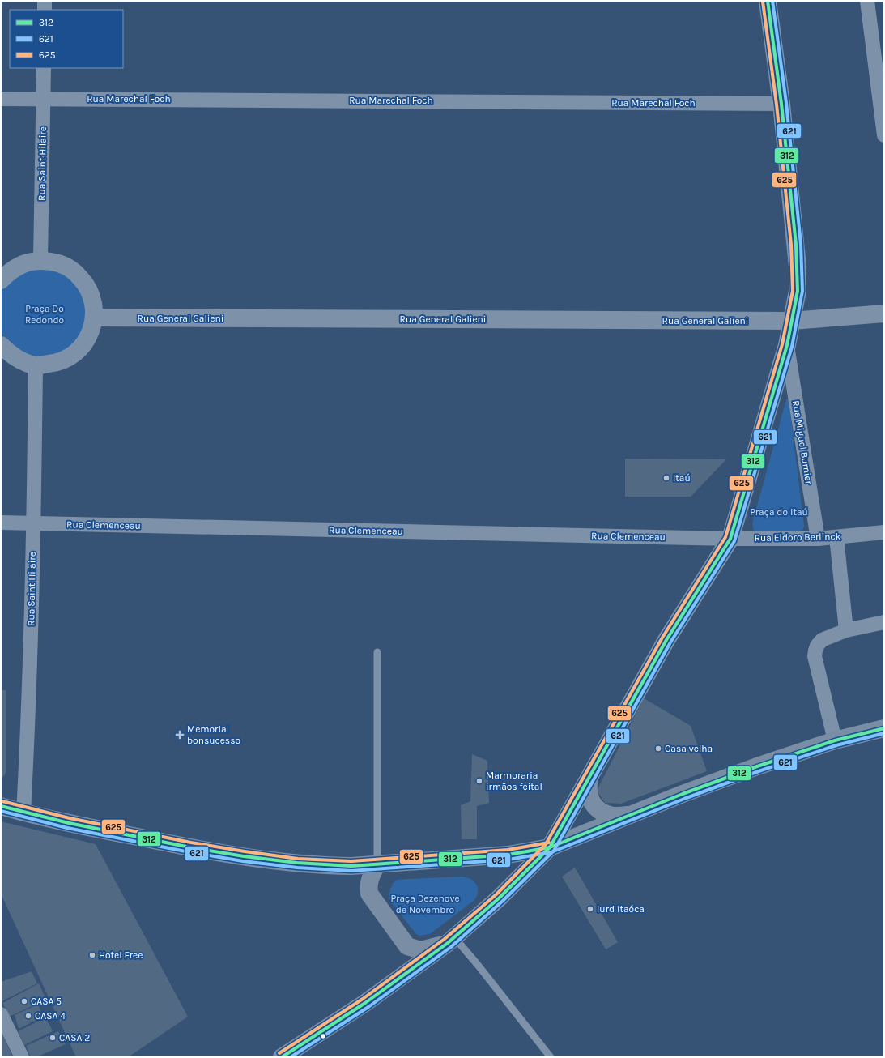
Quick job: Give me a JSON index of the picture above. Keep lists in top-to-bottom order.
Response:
{
  "streets": {
    "street": [
      "Rua Marechal Foch",
      "Rua Saint Hilaire",
      "Rua General Galieni",
      "Rua Miguel Burnier",
      "Rua Clemenceau",
      "Rua Eldoro Berlinck"
    ]
  },
  "crossings": [
    ["Rua Marechal Foch", "Rua Saint Hilaire"],
    ["Rua Saint Hilaire", "Rua Clemenceau"],
    ["Rua Miguel Burnier", "Rua Eldoro Berlinck"],
    ["Rua Clemenceau", "Rua Eldoro Berlinck"]
  ],
  "parks": ["Praça Do Redondo", "Praça do itaú", "Praça Dezenove de Novembro"],
  "places": {
    "other": [
      "Itaú",
      "Casa velha",
      "Marmoraria irmãos feital",
      "Iurd itaóca",
      "Hotel Free",
      "CASA 5",
      "CASA 4",
      "CASA 2"
    ],
    "health": ["Memorial bonsucesso"]
  },
  "lines": ["transit line 312", "transit line 621", "transit line 625"],
  "legend": ["312", "621", "625"]
}
